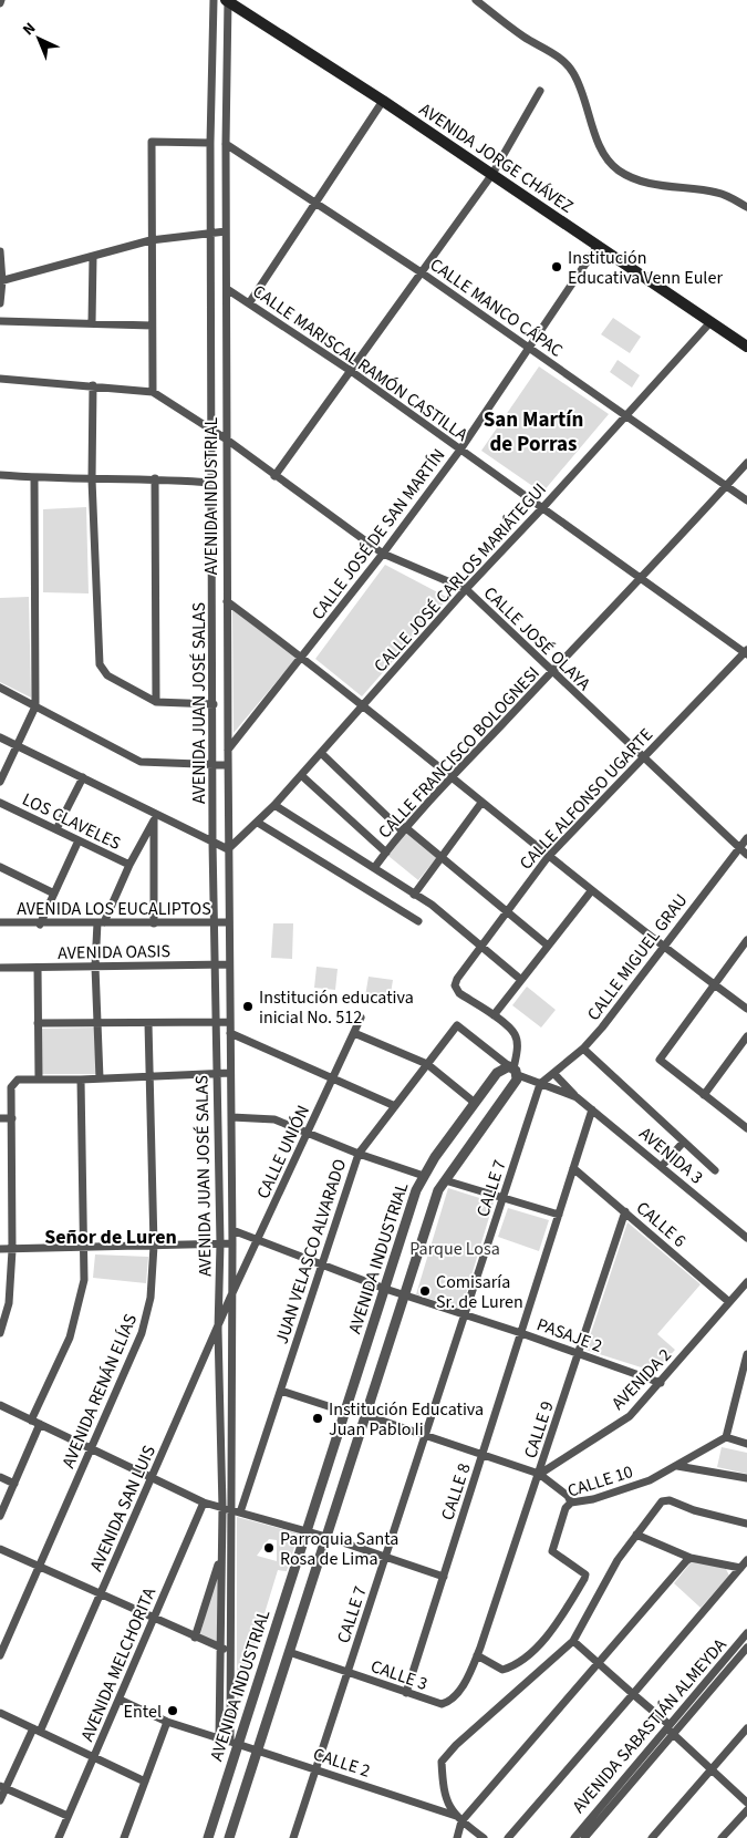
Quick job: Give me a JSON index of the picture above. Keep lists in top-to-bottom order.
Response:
{
  "streets": {
    "main road": ["AVENIDA JORGE CHÁVEZ"],
    "street": [
      "CALLE MANCO CÁPAC",
      "CALLE MARISCAL RAMÓN CASTILLA",
      "AVENIDA INDUSTRIAL",
      "CALLE JOSÉ DE SAN MARTÍN",
      "CALLE JOSÉ CARLOS MARIÁTEGUI",
      "CALLE JOSÉ OLAYA",
      "AVENIDA JUAN JOSÉ SALAS",
      "CALLE FRANCISCO BOLOGNESI",
      "CALLE ALFONSO UGARTE",
      "LOS CLAVELES",
      "AVENIDA LOS EUCALIPTOS",
      "AVENIDA OASIS",
      "CALLE MIGUEL GRAU",
      "CALLE UNIÓN",
      "AVENIDA 3",
      "CALLE 7",
      "CALLE 6",
      "JUAN VELASCO ALVARADO",
      "PASAJE 2",
      "AVENIDA 2",
      "AVENIDA RENÁN ELÍAS",
      "CALLE 9",
      "CALLE 10",
      "CALLE 8",
      "AVENIDA SAN LUIS",
      "AVENIDA MELCHORITA",
      "CALLE 3",
      "AVENIDA SABASTIÁN ALMEYDA",
      "CALLE 2"
    ]
  },
  "crossings": [
    ["AVENIDA JORGE CHÁVEZ", "CALLE JOSÉ DE SAN MARTÍN"],
    ["AVENIDA JORGE CHÁVEZ", "CALLE JOSÉ CARLOS MARIÁTEGUI"],
    ["CALLE MANCO CÁPAC", "AVENIDA INDUSTRIAL"],
    ["CALLE MANCO CÁPAC", "CALLE JOSÉ DE SAN MARTÍN"],
    ["CALLE MANCO CÁPAC", "CALLE JOSÉ CARLOS MARIÁTEGUI"],
    ["CALLE MANCO CÁPAC", "CALLE FRANCISCO BOLOGNESI"],
    ["CALLE MARISCAL RAMÓN CASTILLA", "AVENIDA INDUSTRIAL"],
    ["CALLE MARISCAL RAMÓN CASTILLA", "CALLE JOSÉ DE SAN MARTÍN"],
    ["CALLE MARISCAL RAMÓN CASTILLA", "CALLE JOSÉ CARLOS MARIÁTEGUI"],
    ["CALLE MARISCAL RAMÓN CASTILLA", "CALLE FRANCISCO BOLOGNESI"],
    ["CALLE MARISCAL RAMÓN CASTILLA", "CALLE ALFONSO UGARTE"],
    ["AVENIDA INDUSTRIAL", "CALLE JOSÉ DE SAN MARTÍN"],
    ["AVENIDA INDUSTRIAL", "CALLE JOSÉ CARLOS MARIÁTEGUI"],
    ["AVENIDA INDUSTRIAL", "CALLE JOSÉ OLAYA"],
    ["AVENIDA INDUSTRIAL", "AVENIDA JUAN JOSÉ SALAS"],
    ["AVENIDA INDUSTRIAL", "AVENIDA 3"],
    ["AVENIDA INDUSTRIAL", "JUAN VELASCO ALVARADO"],
    ["AVENIDA INDUSTRIAL", "PASAJE 2"],
    ["AVENIDA INDUSTRIAL", "CALLE 3"],
    ["AVENIDA INDUSTRIAL", "CALLE 2"],
    ["CALLE JOSÉ DE SAN MARTÍN", "CALLE JOSÉ OLAYA"],
    ["CALLE JOSÉ CARLOS MARIÁTEGUI", "CALLE JOSÉ OLAYA"],
    ["CALLE JOSÉ CARLOS MARIÁTEGUI", "AVENIDA JUAN JOSÉ SALAS"],
    ["CALLE JOSÉ OLAYA", "AVENIDA JUAN JOSÉ SALAS"],
    ["CALLE JOSÉ OLAYA", "CALLE FRANCISCO BOLOGNESI"],
    ["CALLE JOSÉ OLAYA", "CALLE ALFONSO UGARTE"],
    ["CALLE JOSÉ OLAYA", "CALLE MIGUEL GRAU"],
    ["AVENIDA JUAN JOSÉ SALAS", "AVENIDA LOS EUCALIPTOS"],
    ["AVENIDA JUAN JOSÉ SALAS", "AVENIDA OASIS"],
    ["AVENIDA JUAN JOSÉ SALAS", "CALLE UNIÓN"],
    ["AVENIDA JUAN JOSÉ SALAS", "JUAN VELASCO ALVARADO"],
    ["AVENIDA JUAN JOSÉ SALAS", "PASAJE 2"],
    ["AVENIDA JUAN JOSÉ SALAS", "AVENIDA SAN LUIS"],
    ["AVENIDA JUAN JOSÉ SALAS", "CALLE 2"],
    ["CALLE MIGUEL GRAU", "AVENIDA 3"],
    ["CALLE MIGUEL GRAU", "CALLE 7"],
    ["CALLE UNIÓN", "PASAJE 2"],
    ["CALLE UNIÓN", "AVENIDA SAN LUIS"],
    ["AVENIDA 3", "CALLE 7"],
    ["AVENIDA 3", "JUAN VELASCO ALVARADO"],
    ["AVENIDA 3", "CALLE 8"],
    ["CALLE 7", "PASAJE 2"],
    ["CALLE 7", "CALLE 3"],
    ["CALLE 7", "CALLE 2"],
    ["CALLE 6", "AVENIDA 2"],
    ["CALLE 6", "CALLE 9"],
    ["CALLE 6", "CALLE 8"],
    ["JUAN VELASCO ALVARADO", "PASAJE 2"],
    ["PASAJE 2", "AVENIDA 2"],
    ["PASAJE 2", "CALLE 9"],
    ["PASAJE 2", "CALLE 8"],
    ["AVENIDA 2", "CALLE 9"],
    ["CALLE 9", "CALLE 10"],
    ["CALLE 9", "CALLE 3"],
    ["CALLE 10", "CALLE 3"],
    ["CALLE 8", "CALLE 3"],
    ["AVENIDA MELCHORITA", "CALLE 2"]
  ],
  "districts": ["San Martín de Porras", "Señor de Luren"],
  "parks": ["Parque Losa"],
  "places": [
    "Institución Educativa Venn Euler",
    "Institución educativa inicial No. 512",
    "Comisaría Sr. de Luren",
    "Institución Educativa Juan Pablo Ii",
    "Parroquia Santa Rosa de Lima",
    "Entel"
  ],
  "north": "top left"
}
